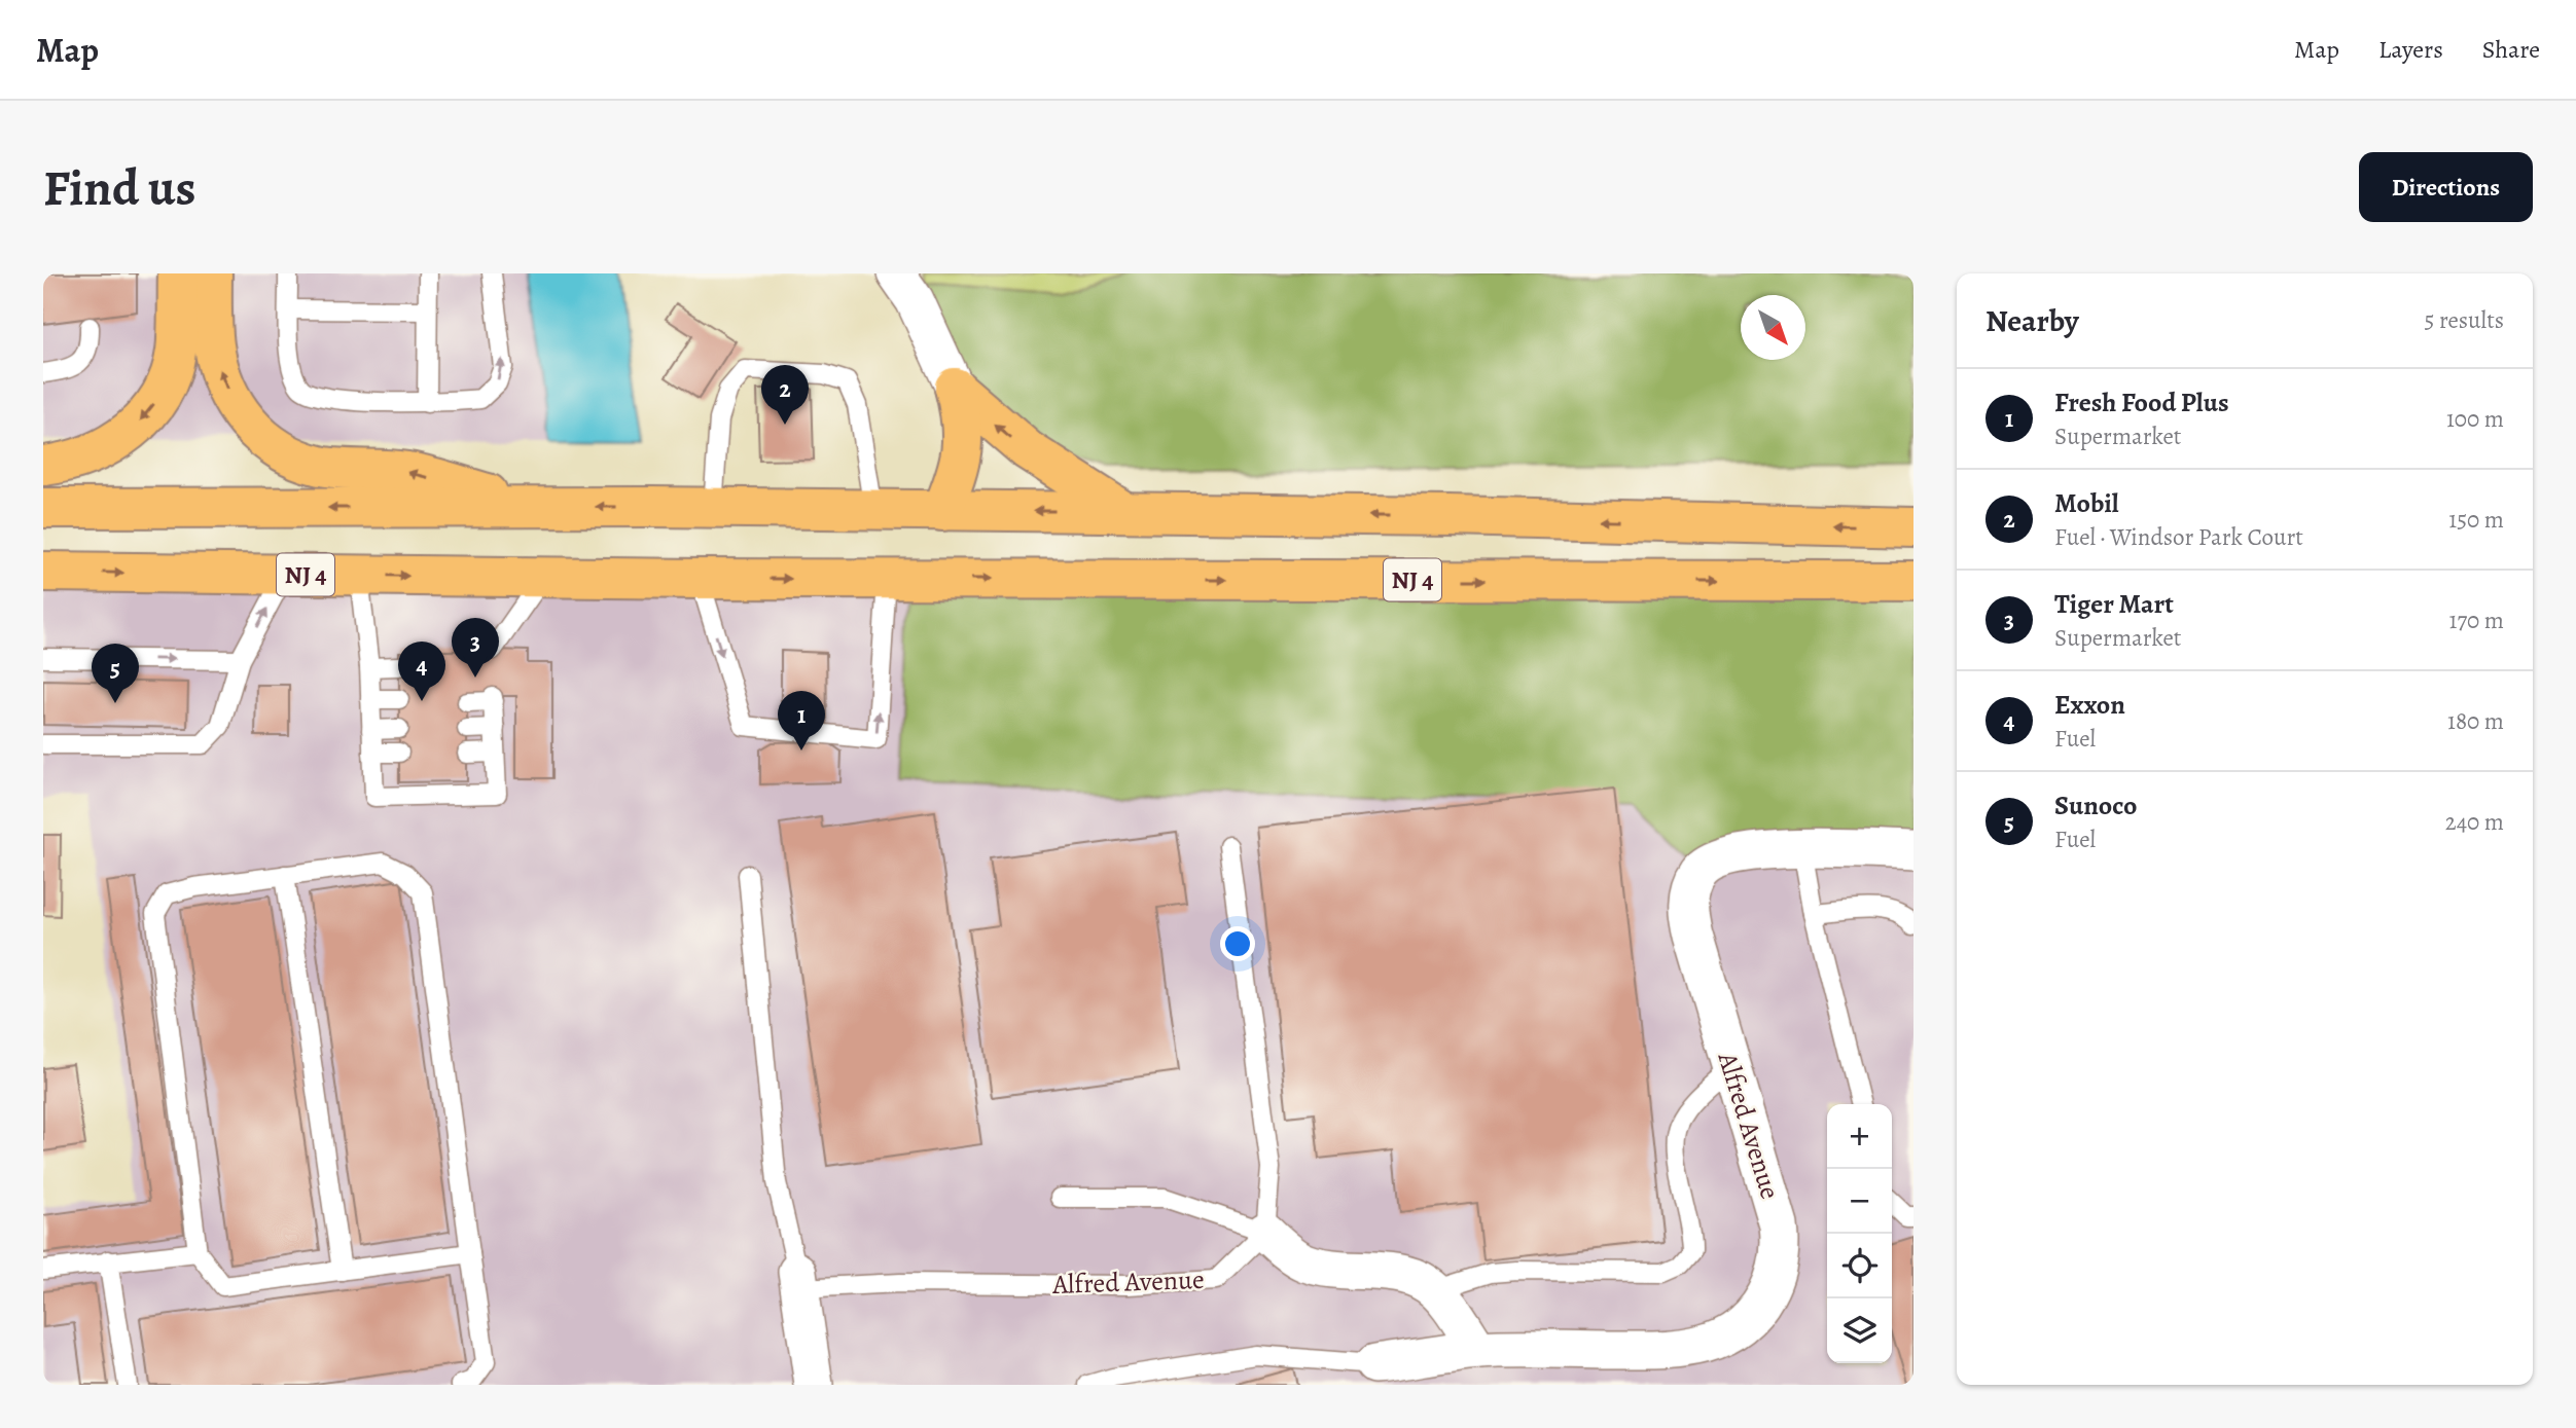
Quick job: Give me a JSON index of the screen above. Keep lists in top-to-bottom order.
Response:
{
  "streets": {
    "highway": ["NJ 4"],
    "street": ["Alfred Avenue"]
  },
  "north": "bottom right",
  "page": {
    "header": "Map",
    "nav": ["Map", "Layers", "Share"],
    "buttons": "Directions",
    "title": "Find us",
    "heading": ["Nearby", "5 results"],
    "pins": [
      "2",
      "3",
      "4",
      "5",
      "1"
    ],
    "list": [
      {
        "mark": "1",
        "name": "Fresh Food Plus",
        "note": "Supermarket",
        "value": "100 m"
      },
      {
        "mark": "2",
        "name": "Mobil",
        "note": "Fuel · Windsor Park Court",
        "value": "150 m"
      },
      {
        "mark": "3",
        "name": "Tiger Mart",
        "note": "Supermarket",
        "value": "170 m"
      },
      {
        "mark": "4",
        "name": "Exxon",
        "note": "Fuel",
        "value": "180 m"
      },
      {
        "mark": "5",
        "name": "Sunoco",
        "note": "Fuel",
        "value": "240 m"
      }
    ],
    "map_buttons": ["+", "−"]
  }
}
